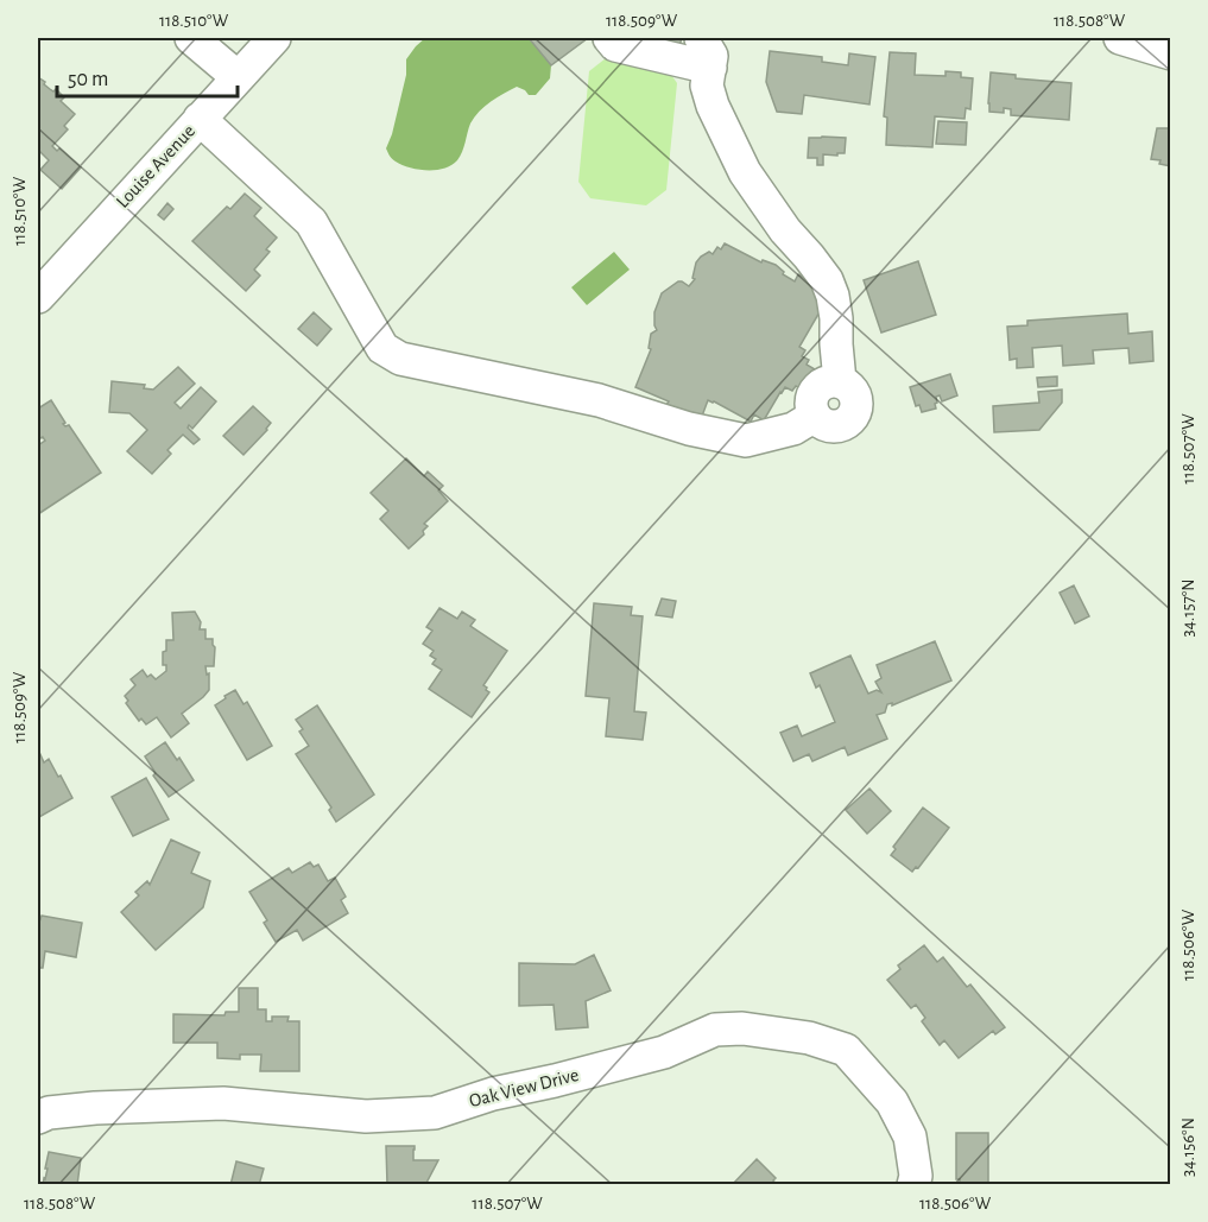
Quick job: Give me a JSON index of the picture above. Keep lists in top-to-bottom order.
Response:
{
  "streets": {
    "street": ["Louise Avenue", "Oak View Drive"]
  },
  "scale_bar": "50 m",
  "coordinates": [
    "118.510°W",
    "118.509°W",
    "118.508°W",
    "118.507°W",
    "34.157°N",
    "118.506°W",
    "34.156°N"
  ]
}
